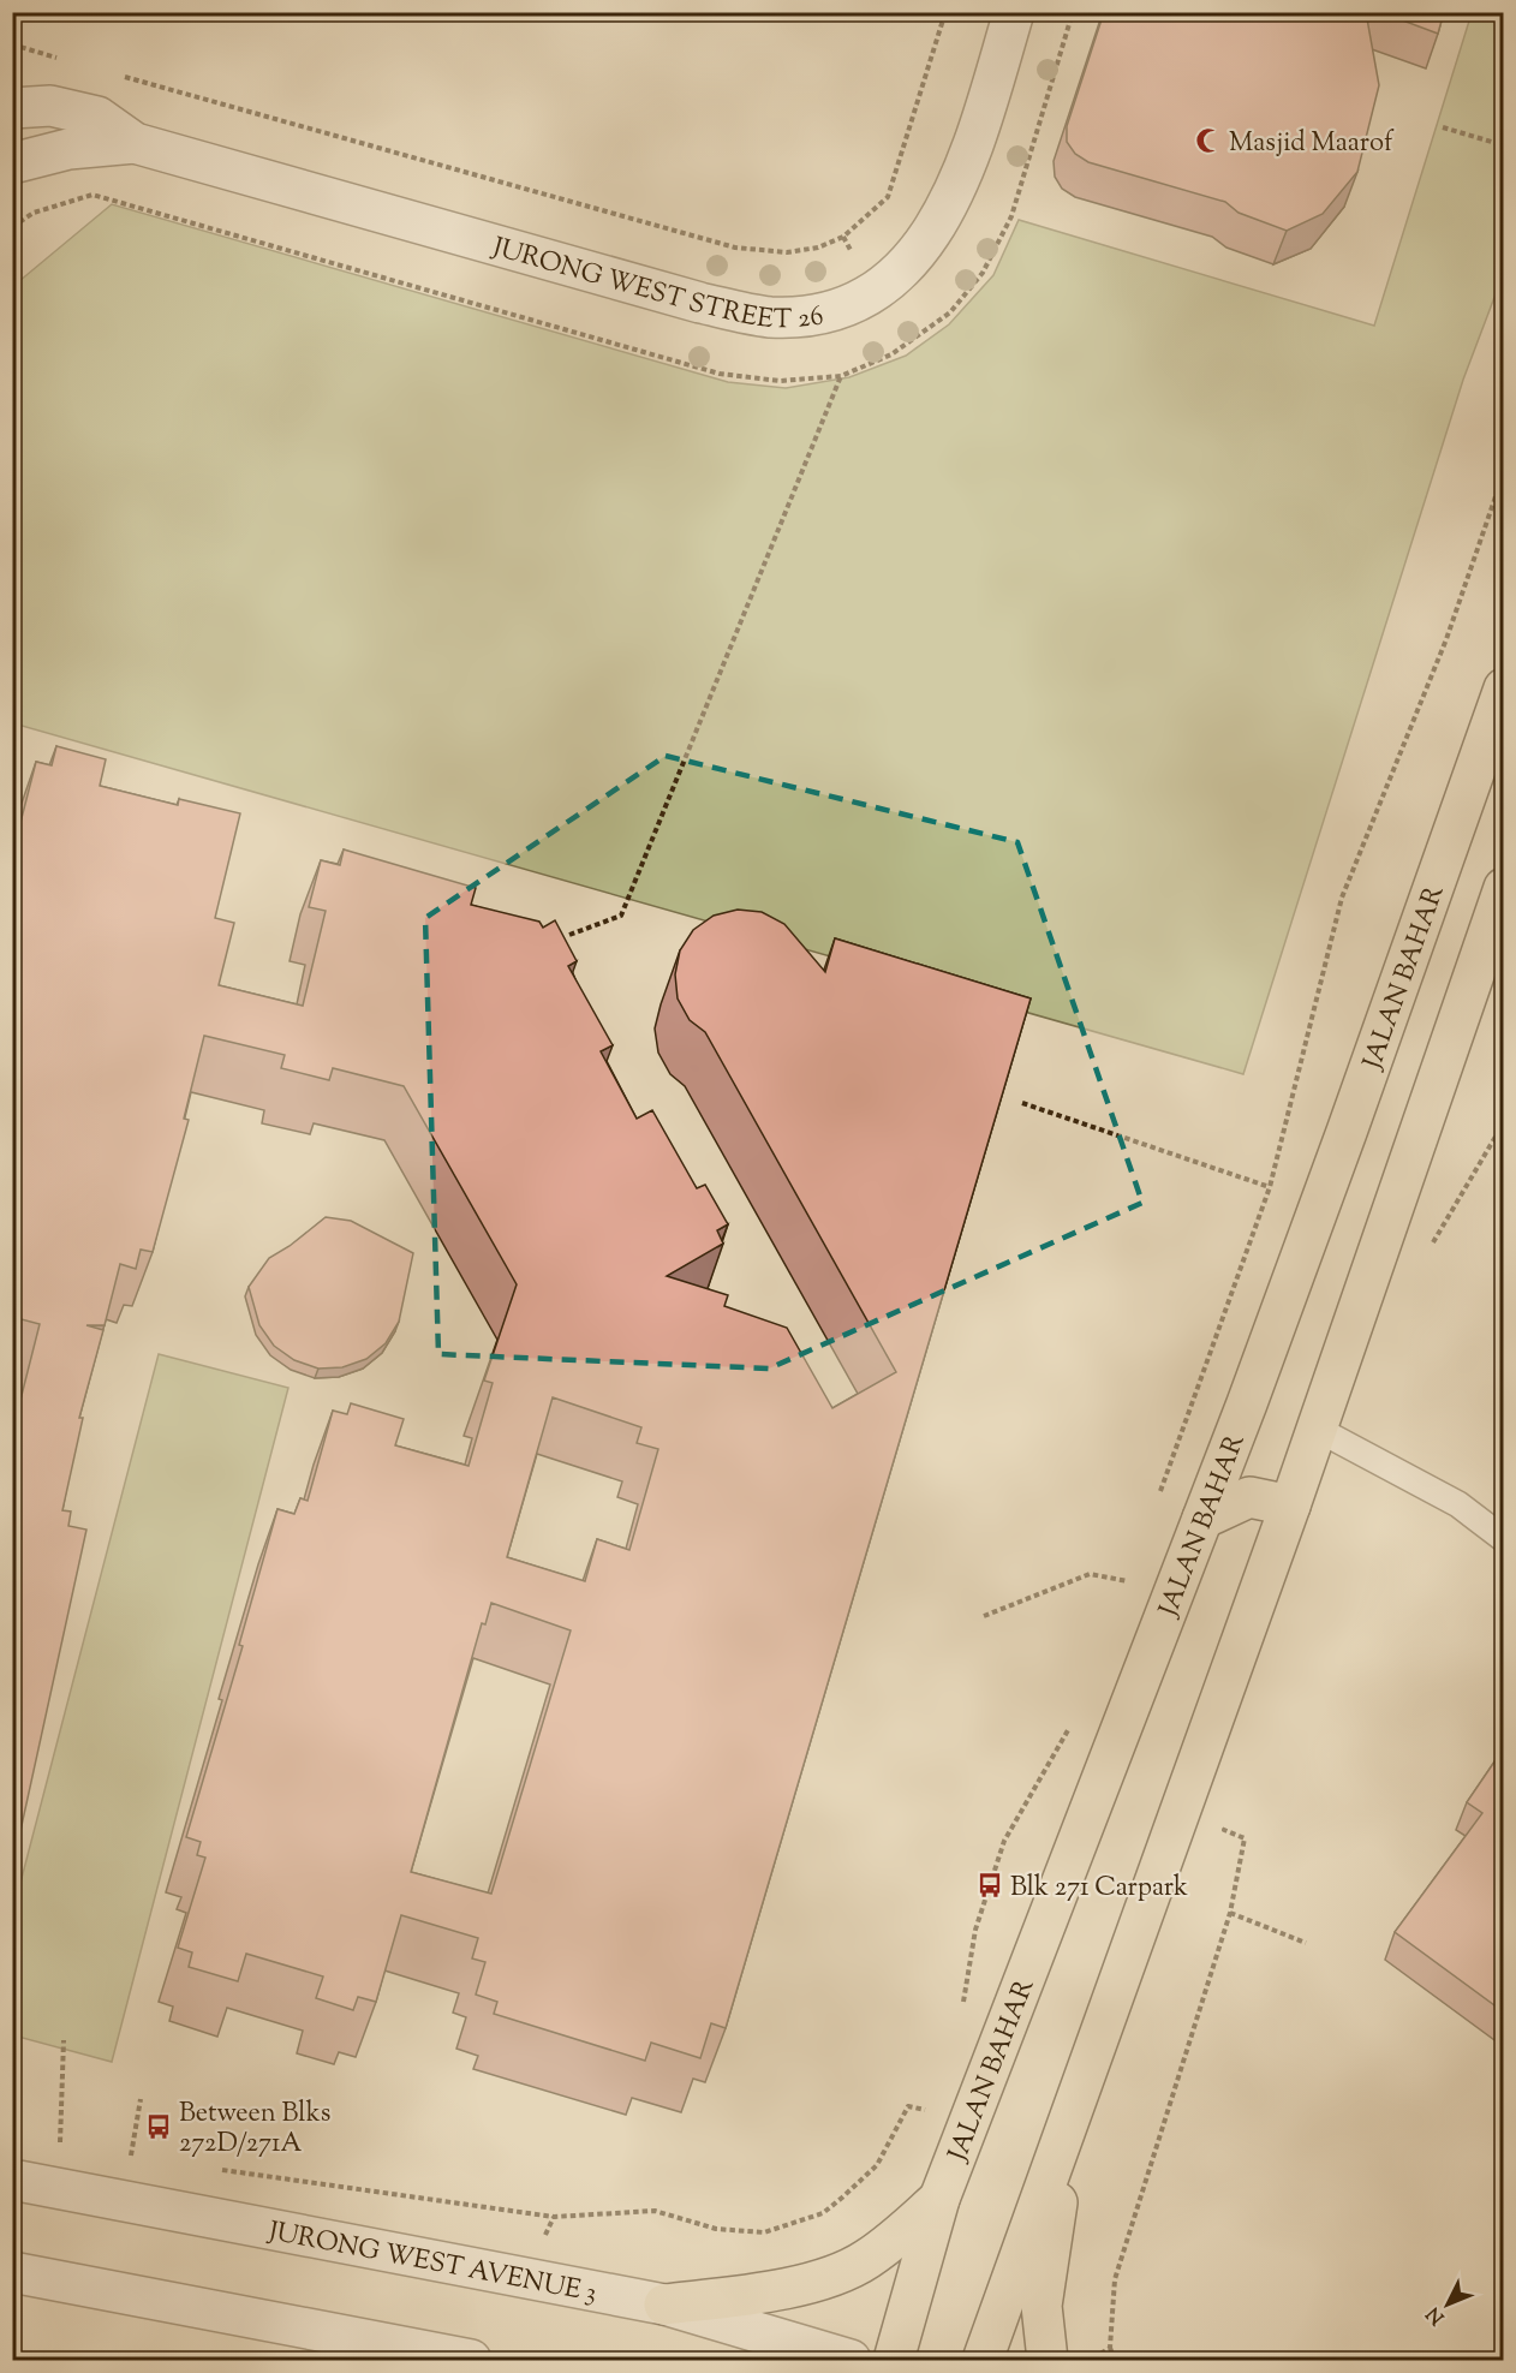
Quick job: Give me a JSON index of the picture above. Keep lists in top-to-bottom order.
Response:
{
  "streets": {
    "main road": ["JALAN BAHAR"],
    "street": ["JURONG WEST STREET 26", "JURONG WEST AVENUE 3"]
  },
  "places": {
    "mosque": ["Masjid Maarof"],
    "bus stop": ["Blk 271 Carpark", "Between Blks 272D/271A"]
  },
  "north": "bottom left"
}
